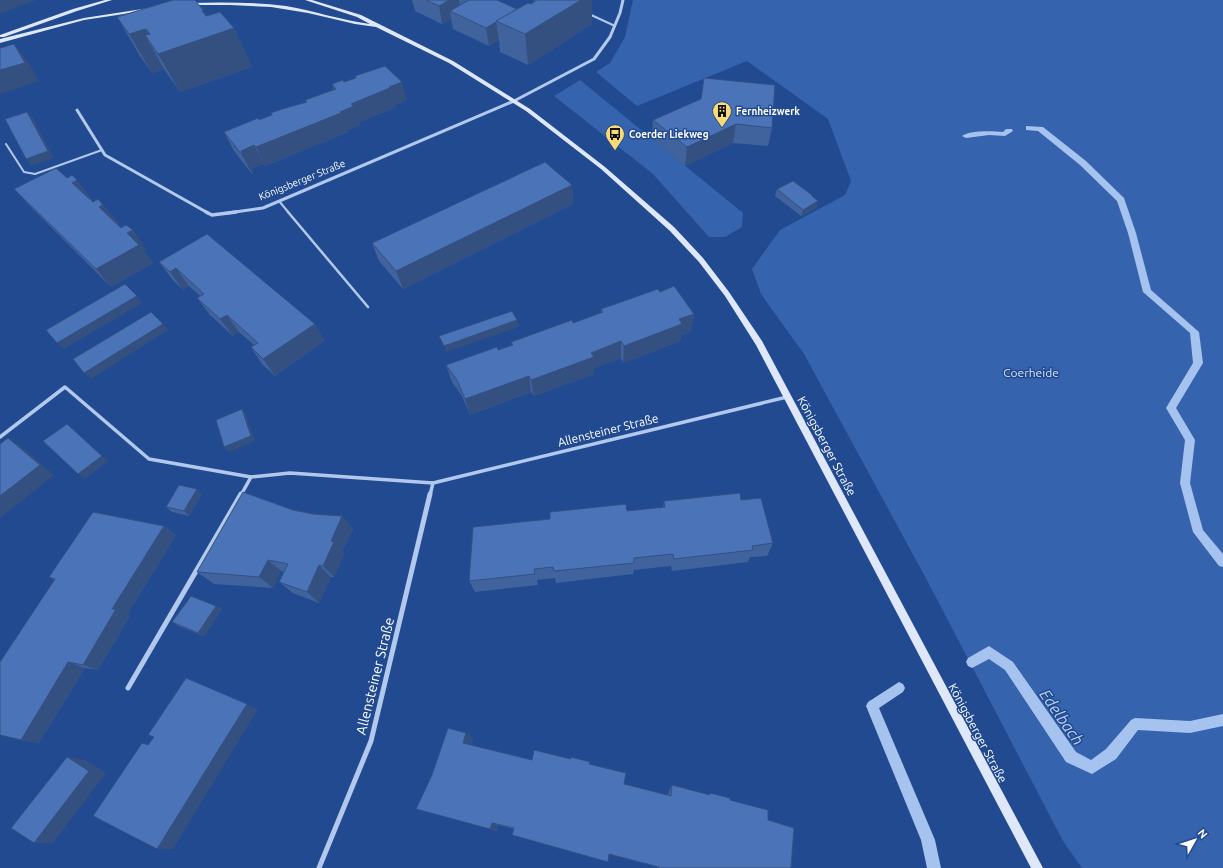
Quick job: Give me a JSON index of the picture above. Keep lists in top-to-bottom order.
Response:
{
  "streets": {
    "street": ["Königsberger Straße", "Allensteiner Straße"]
  },
  "crossings": [
    ["Königsberger Straße", "Allensteiner Straße"]
  ],
  "water": ["Edelbach"],
  "parks": ["Coerheide"],
  "places": {
    "building": ["Fernheizwerk"],
    "bus stop": ["Coerder Liekweg"]
  },
  "north": "top right"
}
